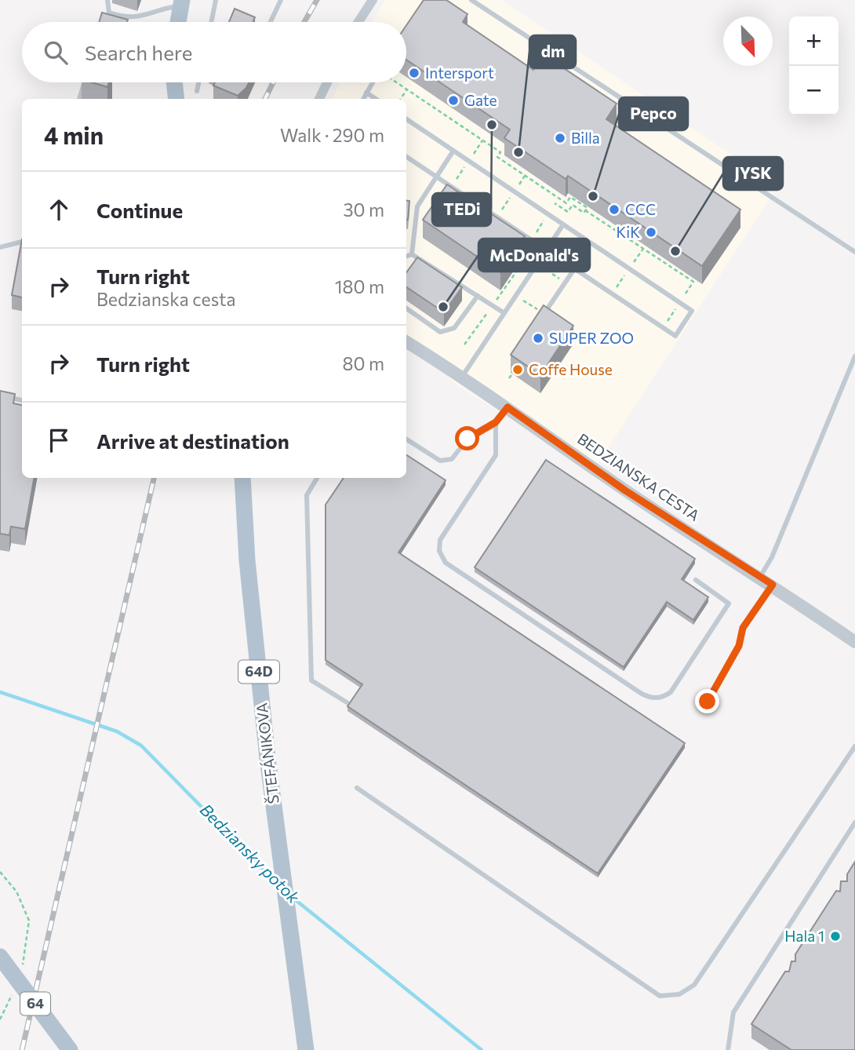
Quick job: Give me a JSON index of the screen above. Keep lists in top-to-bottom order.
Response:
{
  "streets": {
    "main road": ["64D", "ŠTEFÁNIKOVA", "64"],
    "street": ["BEDZIANSKA CESTA"]
  },
  "water": ["Bedziansky potok"],
  "places": [
    "Intersport",
    "Gate",
    "TEDi",
    "Billa",
    "dm",
    "Pepco",
    "CCC",
    "KiK",
    "JYSK",
    "McDonald's",
    "SUPER ZOO",
    "Coffe House",
    "Hala 1"
  ],
  "north": "bottom right",
  "page": {
    "map_buttons": ["+", "−"],
    "search": "Search here",
    "heading": ["4 min", "Walk · 290 m"],
    "list": [
      ["Continue", "30 m"],
      ["Turn right", "Bedzianska cesta", "180 m"],
      ["Turn right", "80 m"],
      "Arrive at destination"
    ]
  }
}
